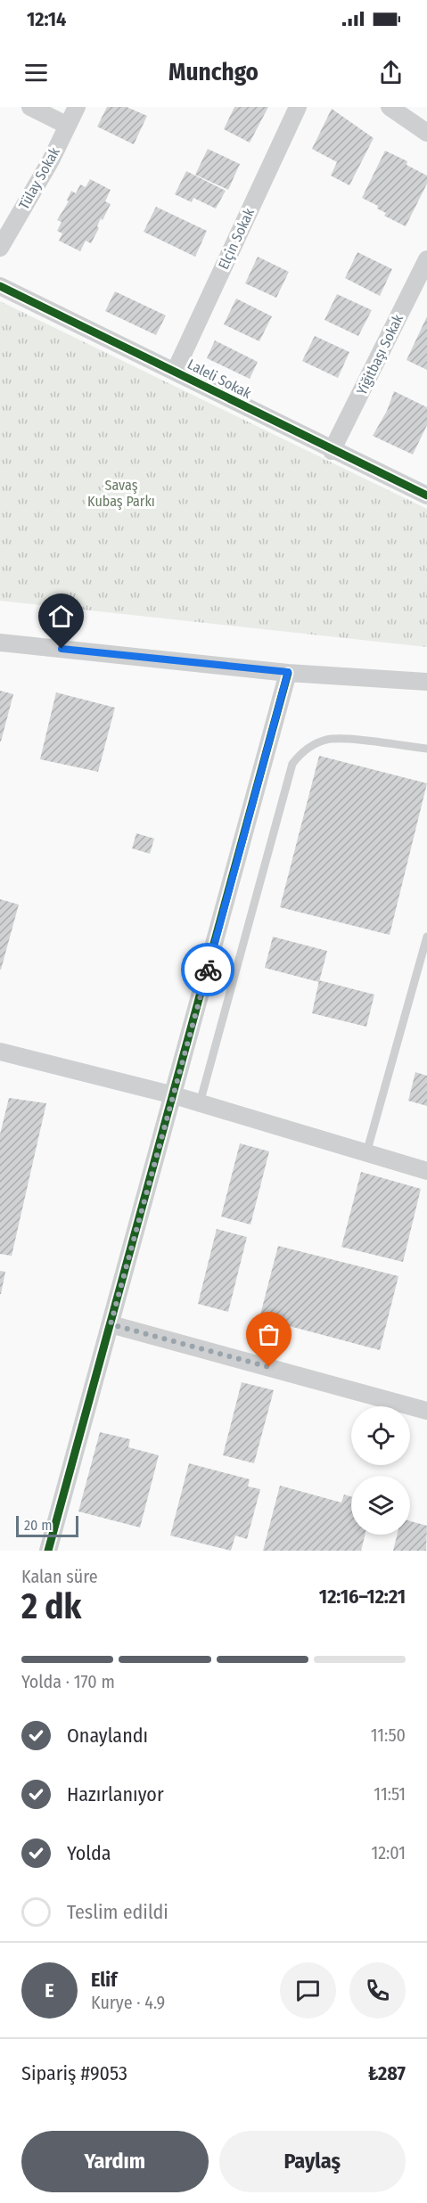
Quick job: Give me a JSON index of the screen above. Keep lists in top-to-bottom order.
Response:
{
  "streets": {
    "street": [
      "Tülay Sokak",
      "Elçin Sokak",
      "Yiğitbaşı Sokak",
      "Laleli Sokak"
    ]
  },
  "crossings": [
    ["Elçin Sokak", "Laleli Sokak"],
    ["Yiğitbaşı Sokak", "Laleli Sokak"]
  ],
  "parks": ["Savaş Kubaş Parkı"],
  "scale_bar": "20 m",
  "page": {
    "status": "12:14",
    "header": "Munchgo",
    "scale": "20 m",
    "heading": ["2 dk", "Kalan süre", "12:16–12:21"],
    "panel": [
      "Elif",
      "Kurye · 4.9",
      "Sipariş #9053",
      "₺287"
    ],
    "bar": "Yolda · 170 m",
    "list": [
      ["Onaylandı", "11:50"],
      ["Hazırlanıyor", "11:51"],
      ["Yolda", "12:01"],
      "Teslim edildi"
    ],
    "round": "E",
    "buttons": ["Yardım", "Paylaş"]
  }
}
